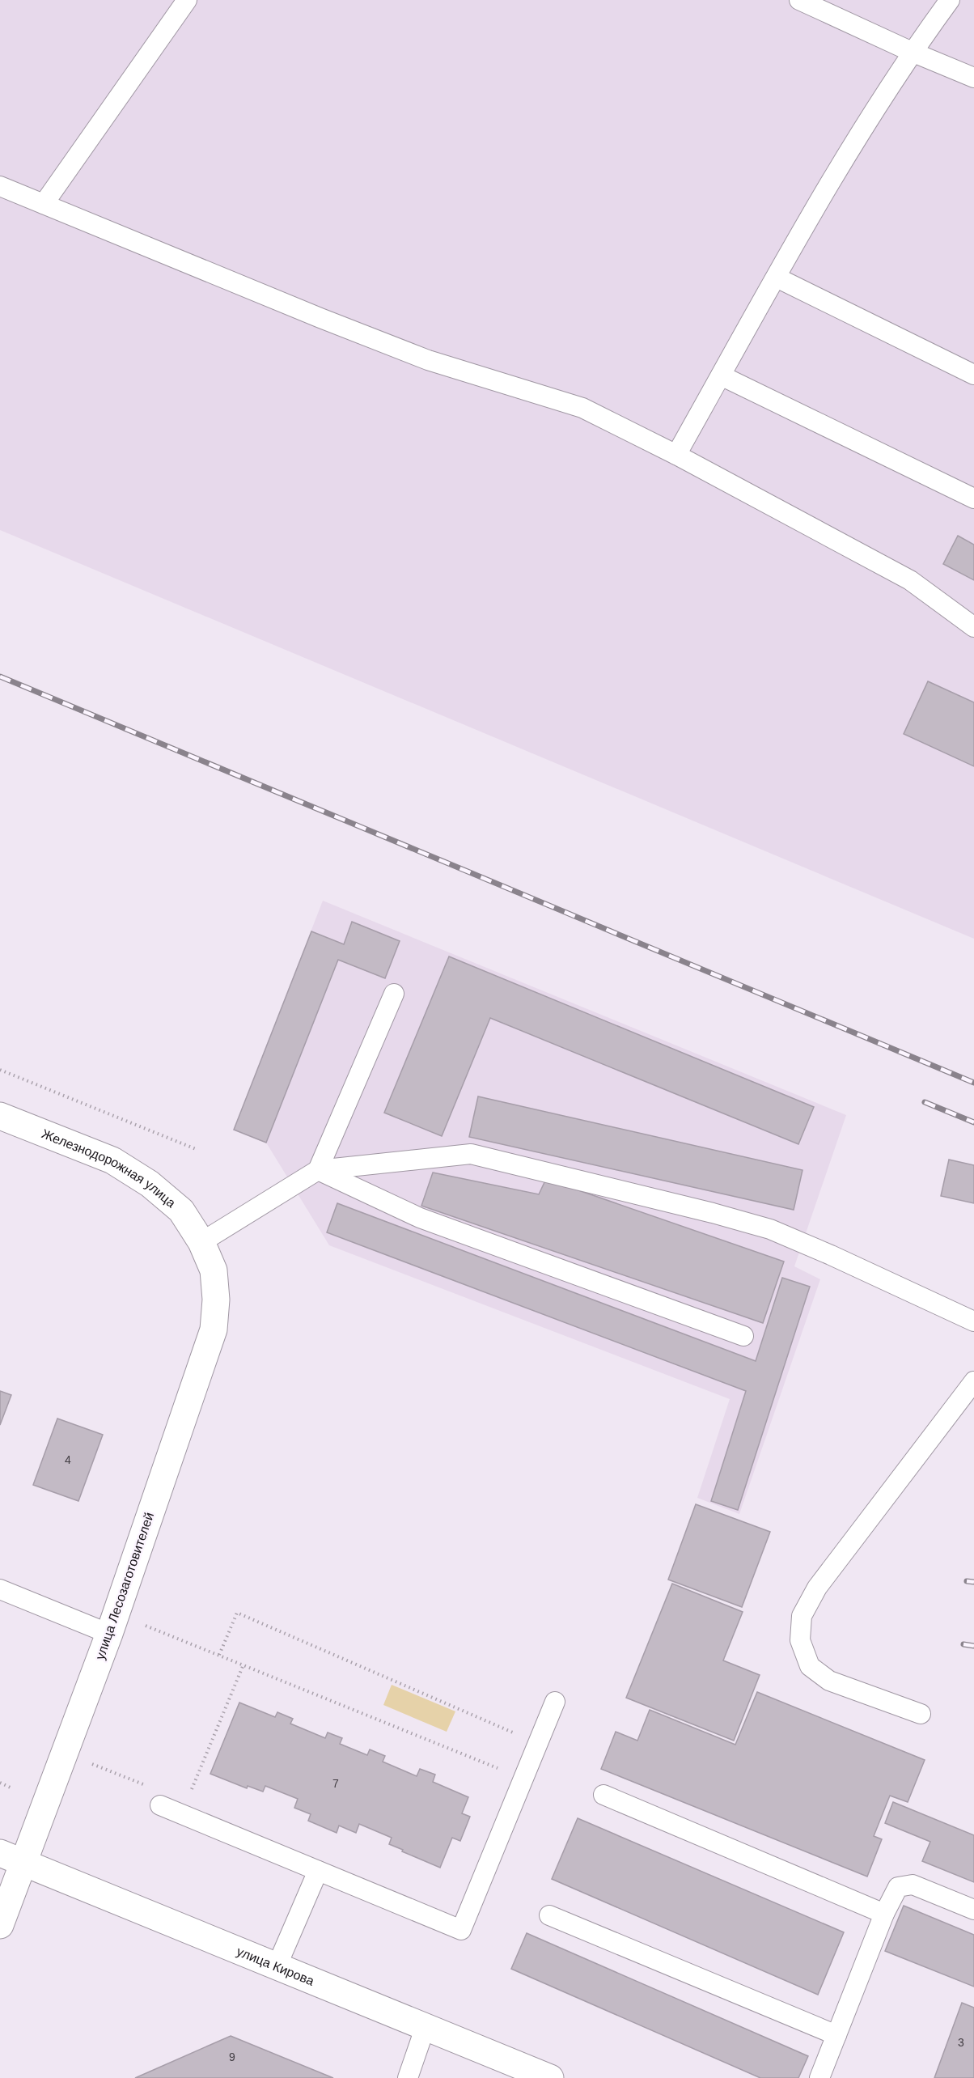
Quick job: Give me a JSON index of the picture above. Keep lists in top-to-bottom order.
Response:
{
  "streets": {
    "main road": ["Железнодорожная улица", "улица Лесозаготовителей", "улица Кирова"]
  },
  "crossings": [
    ["Железнодорожная улица", "улица Лесозаготовителей"],
    ["улица Лесозаготовителей", "улица Кирова"]
  ],
  "house_numbers": [
    "4",
    "7",
    "3",
    "9"
  ]
}
